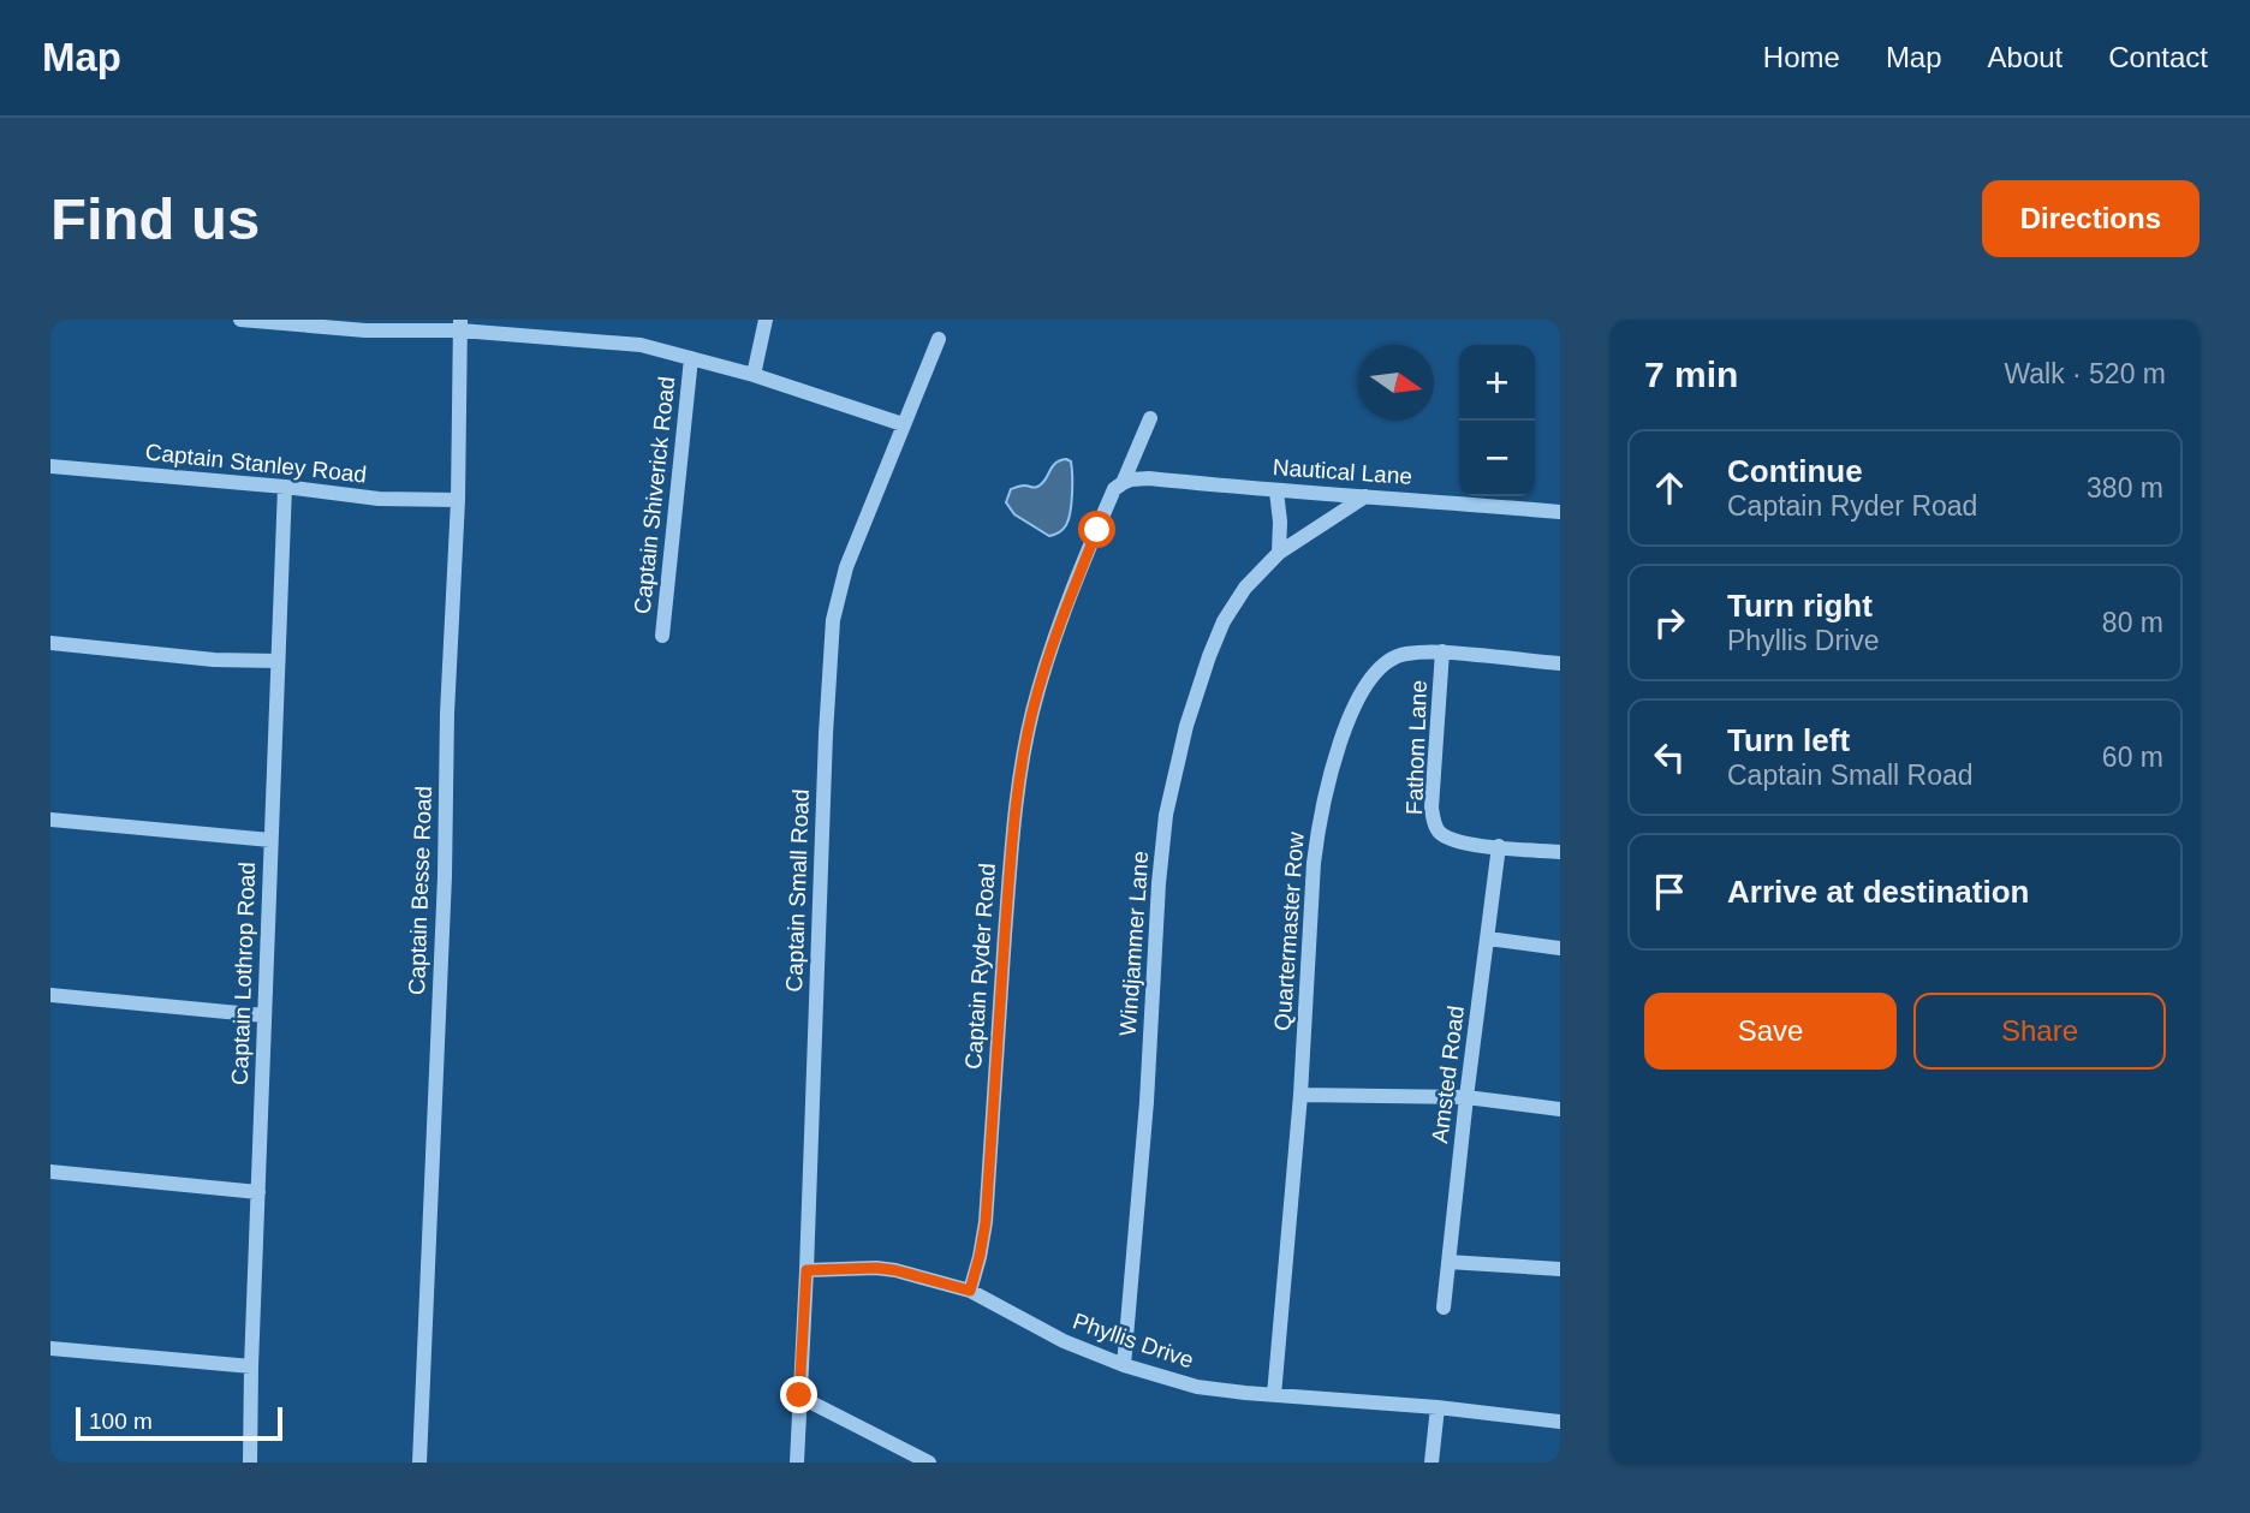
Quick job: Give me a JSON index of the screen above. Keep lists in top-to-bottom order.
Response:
{
  "streets": {
    "street": [
      "Captain Stanley Road",
      "Nautical Lane",
      "Captain Shiverick Road",
      "Fathom Lane",
      "Captain Besse Road",
      "Captain Small Road",
      "Quartermaster Row",
      "Windjammer Lane",
      "Captain Ryder Road",
      "Captain Lothrop Road",
      "Amsted Road",
      "Phyllis Drive"
    ]
  },
  "crossings": [
    ["Captain Stanley Road", "Captain Besse Road"],
    ["Captain Stanley Road", "Captain Lothrop Road"],
    ["Nautical Lane", "Windjammer Lane"],
    ["Nautical Lane", "Captain Ryder Road"],
    ["Fathom Lane", "Quartermaster Row"],
    ["Fathom Lane", "Amsted Road"],
    ["Captain Small Road", "Phyllis Drive"],
    ["Quartermaster Row", "Phyllis Drive"],
    ["Windjammer Lane", "Phyllis Drive"],
    ["Captain Ryder Road", "Phyllis Drive"]
  ],
  "scale_bar": "100 m",
  "north": "right",
  "page": {
    "header": "Map",
    "nav": [
      "Home",
      "Map",
      "About",
      "Contact"
    ],
    "buttons": [
      "Directions",
      ["Save", "Share"]
    ],
    "title": "Find us",
    "heading": ["7 min", "Walk · 520 m"],
    "map_buttons": ["+", "−"],
    "list": [
      ["Continue", "Captain Ryder Road", "380 m"],
      ["Turn right", "Phyllis Drive", "80 m"],
      ["Turn left", "Captain Small Road", "60 m"],
      "Arrive at destination"
    ],
    "scale": "100 m"
  }
}
